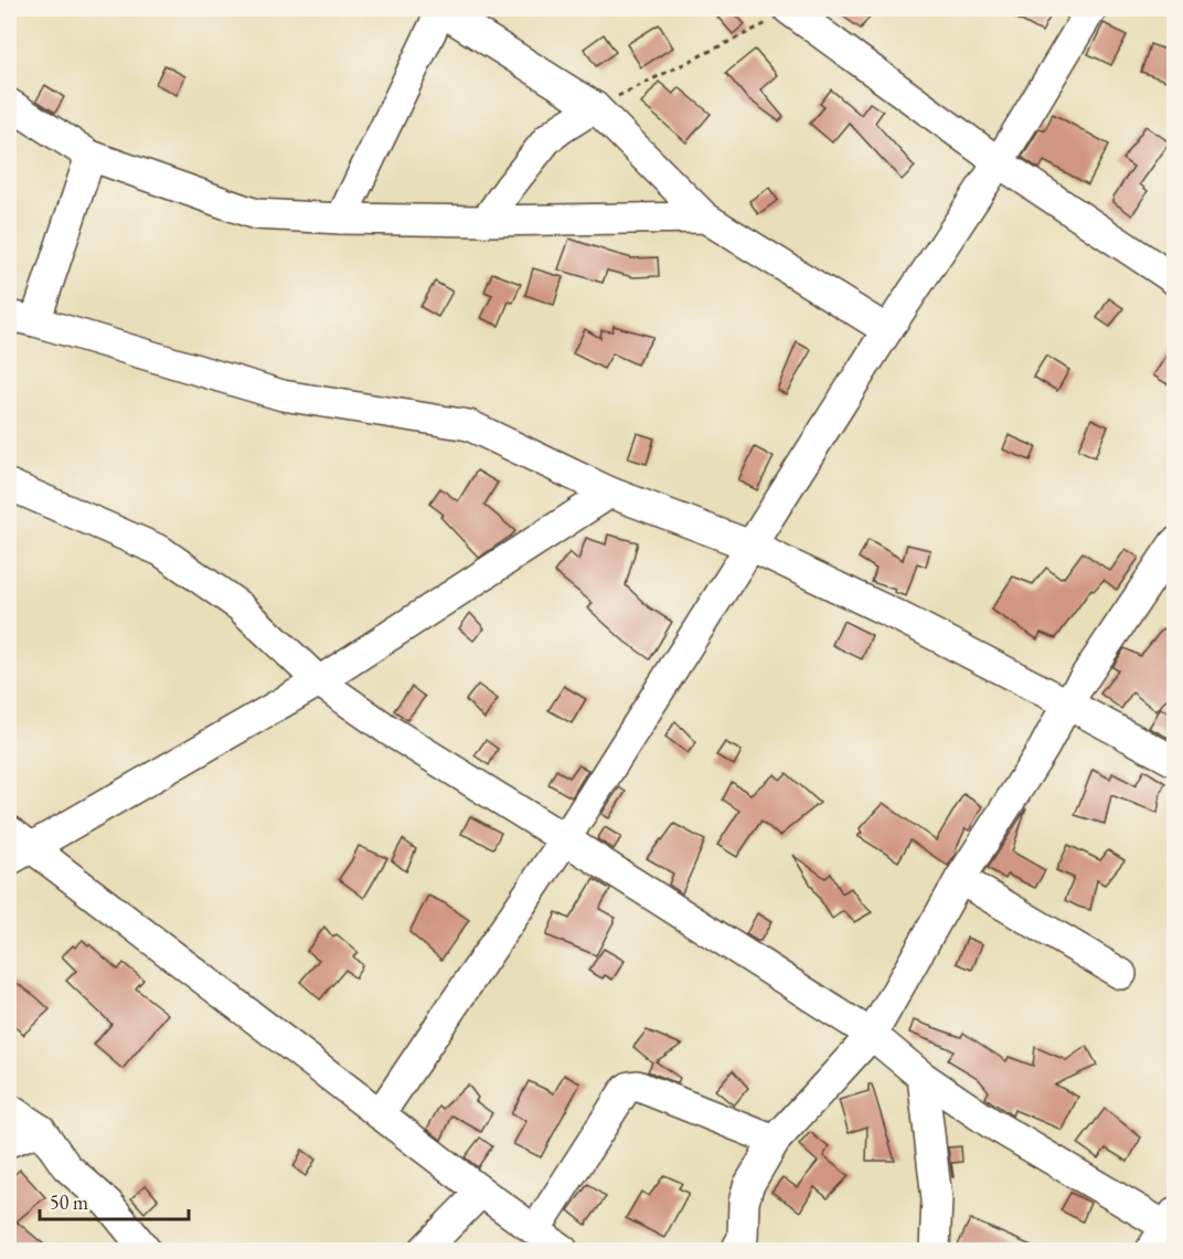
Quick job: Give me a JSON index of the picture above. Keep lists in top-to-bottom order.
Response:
{
  "scale_bar": "50 m"
}
